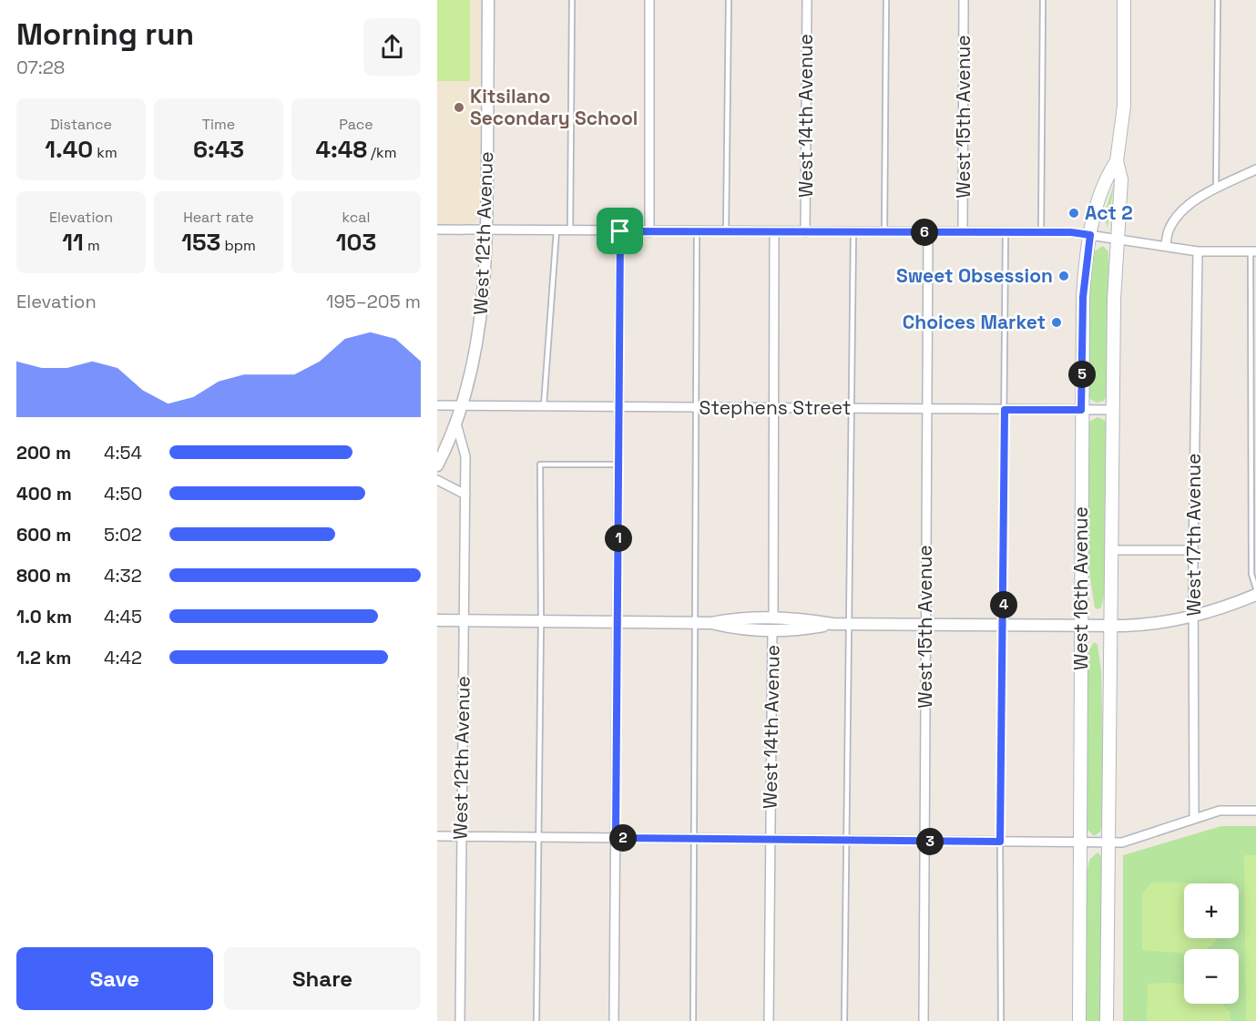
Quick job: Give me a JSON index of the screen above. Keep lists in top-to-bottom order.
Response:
{
  "streets": {
    "main road": ["West 16th Avenue"],
    "street": [
      "West 14th Avenue",
      "West 15th Avenue",
      "West 12th Avenue",
      "Stephens Street",
      "West 17th Avenue"
    ]
  },
  "crossings": [
    ["West 14th Avenue", "Stephens Street"],
    ["West 15th Avenue", "Stephens Street"],
    ["West 12th Avenue", "Stephens Street"],
    ["Stephens Street", "West 16th Avenue"]
  ],
  "places": [
    "Kitsilano Secondary School",
    "Act 2",
    "Sweet Obsession",
    "Choices Market"
  ],
  "page": {
    "heading": ["Morning run", "07:28"],
    "stats": [
      ["Distance", "1.40 km"],
      ["Time", "6:43"],
      ["Pace", "4:48 /km"],
      ["Elevation", "11 m"],
      ["Heart rate", "153 bpm"],
      ["kcal", "103"]
    ],
    "pins": [
      "6",
      "5",
      "1",
      "4",
      "2",
      "3"
    ],
    "chart": ["Elevation", "195–205 m"],
    "list": [
      {
        "name": "200 m",
        "note": "4:54"
      },
      {
        "name": "400 m",
        "note": "4:50"
      },
      {
        "name": "600 m",
        "note": "5:02"
      },
      {
        "name": "800 m",
        "note": "4:32"
      },
      {
        "name": "1.0 km",
        "note": "4:45"
      },
      {
        "name": "1.2 km",
        "note": "4:42"
      }
    ],
    "map_buttons": ["+", "−"],
    "buttons": ["Save", "Share"]
  }
}
